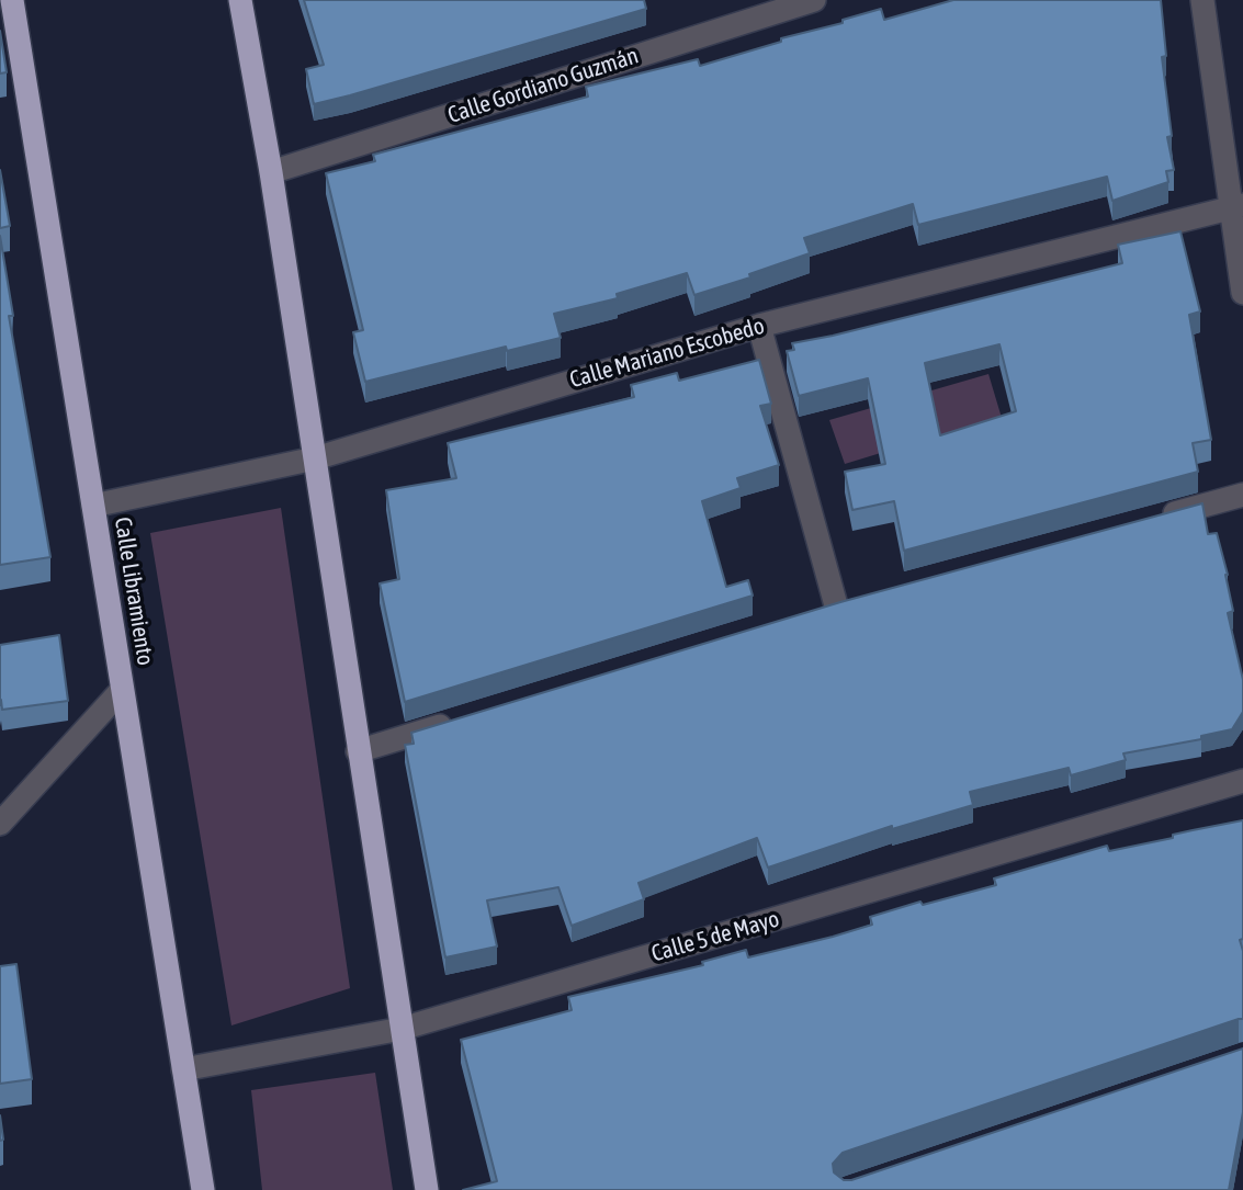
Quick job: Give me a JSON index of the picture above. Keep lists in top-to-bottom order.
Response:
{
  "streets": {
    "highway": ["Calle Libramiento"],
    "street": ["Calle Gordiano Guzmán", "Calle Mariano Escobedo", "Calle 5 de Mayo"]
  },
  "crossings": [
    ["Calle Mariano Escobedo", "Calle Libramiento"],
    ["Calle Libramiento", "Calle 5 de Mayo"]
  ]
}
